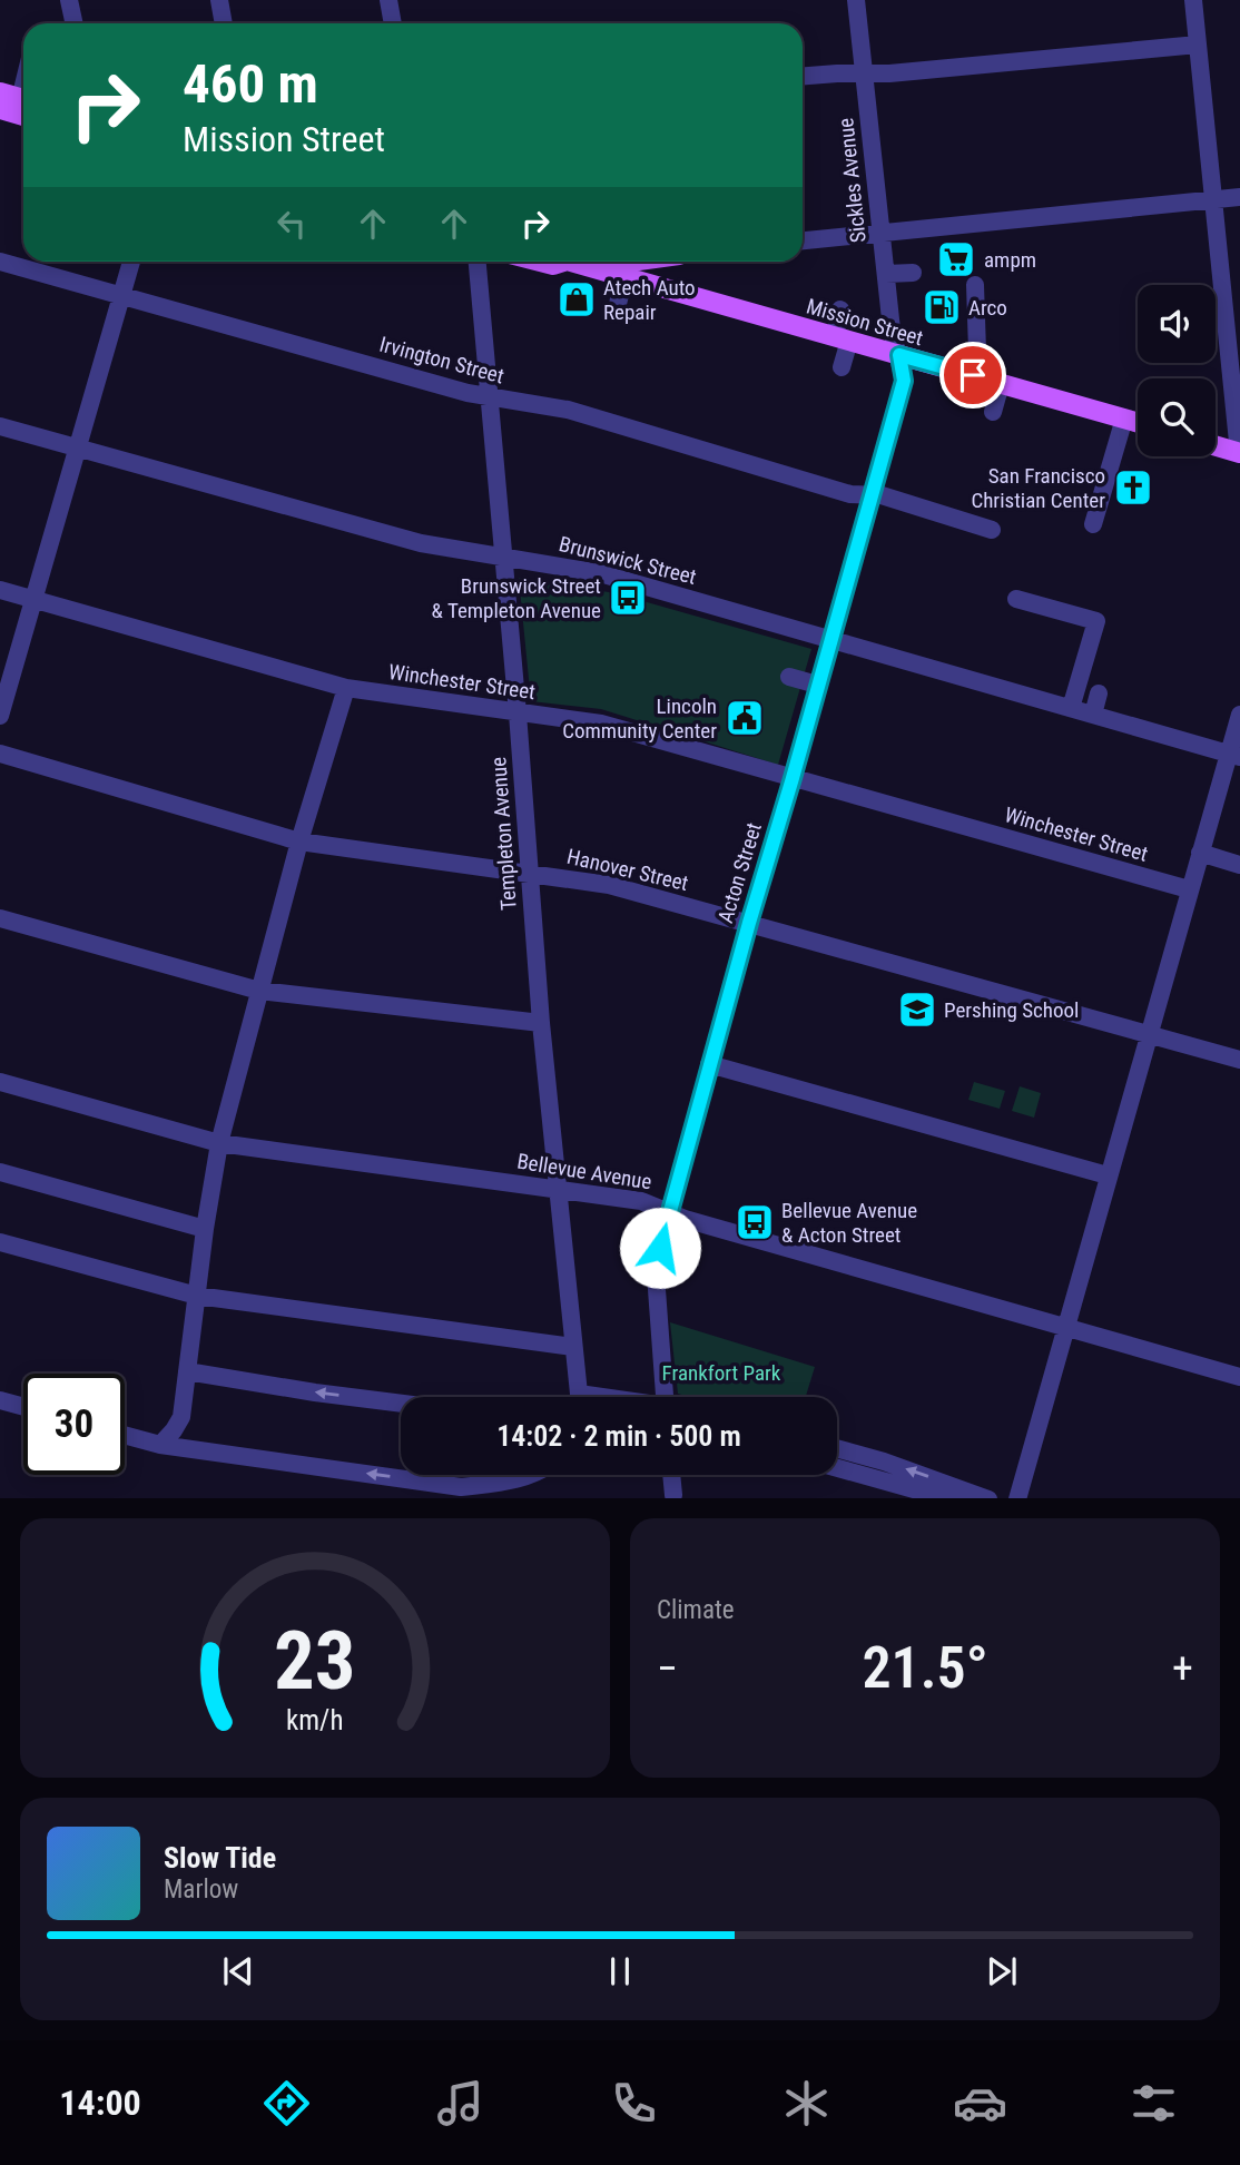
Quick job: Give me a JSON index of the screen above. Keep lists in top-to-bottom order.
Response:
{
  "streets": {
    "main road": ["Mission Street"],
    "street": [
      "Sickles Avenue",
      "Irvington Street",
      "Brunswick Street",
      "Winchester Street",
      "Templeton Avenue",
      "Hanover Street",
      "Acton Street",
      "Bellevue Avenue"
    ]
  },
  "crossings": [
    ["Sickles Avenue", "Mission Street"],
    ["Sickles Avenue", "Acton Street"],
    ["Mission Street", "Acton Street"],
    ["Irvington Street", "Templeton Avenue"],
    ["Irvington Street", "Acton Street"],
    ["Brunswick Street", "Templeton Avenue"],
    ["Brunswick Street", "Acton Street"],
    ["Winchester Street", "Templeton Avenue"],
    ["Winchester Street", "Acton Street"],
    ["Templeton Avenue", "Hanover Street"],
    ["Templeton Avenue", "Bellevue Avenue"],
    ["Hanover Street", "Acton Street"],
    ["Acton Street", "Bellevue Avenue"]
  ],
  "parks": ["Frankfort Park"],
  "places": {
    "supermarket": ["ampm"],
    "shop": ["Atech Auto Repair"],
    "fuel station": ["Arco"],
    "church": ["San Francisco Christian Center"],
    "bus stop": ["Brunswick Street & Templeton Avenue", "Bellevue Avenue & Acton Street"],
    "public building": ["Lincoln Community Center"],
    "school or university": ["Pershing School"]
  },
  "page": {
    "turn": ["460 m", "Mission Street"],
    "limit": "30",
    "trip": "14:02 · 2 min · 500 m",
    "tile": "Climate",
    "heat": ["−", "21.5°", "+"],
    "song": ["Slow Tide", "Marlow"],
    "tabs": "14:00",
    "gauge": ["23", "km/h"]
  }
}
